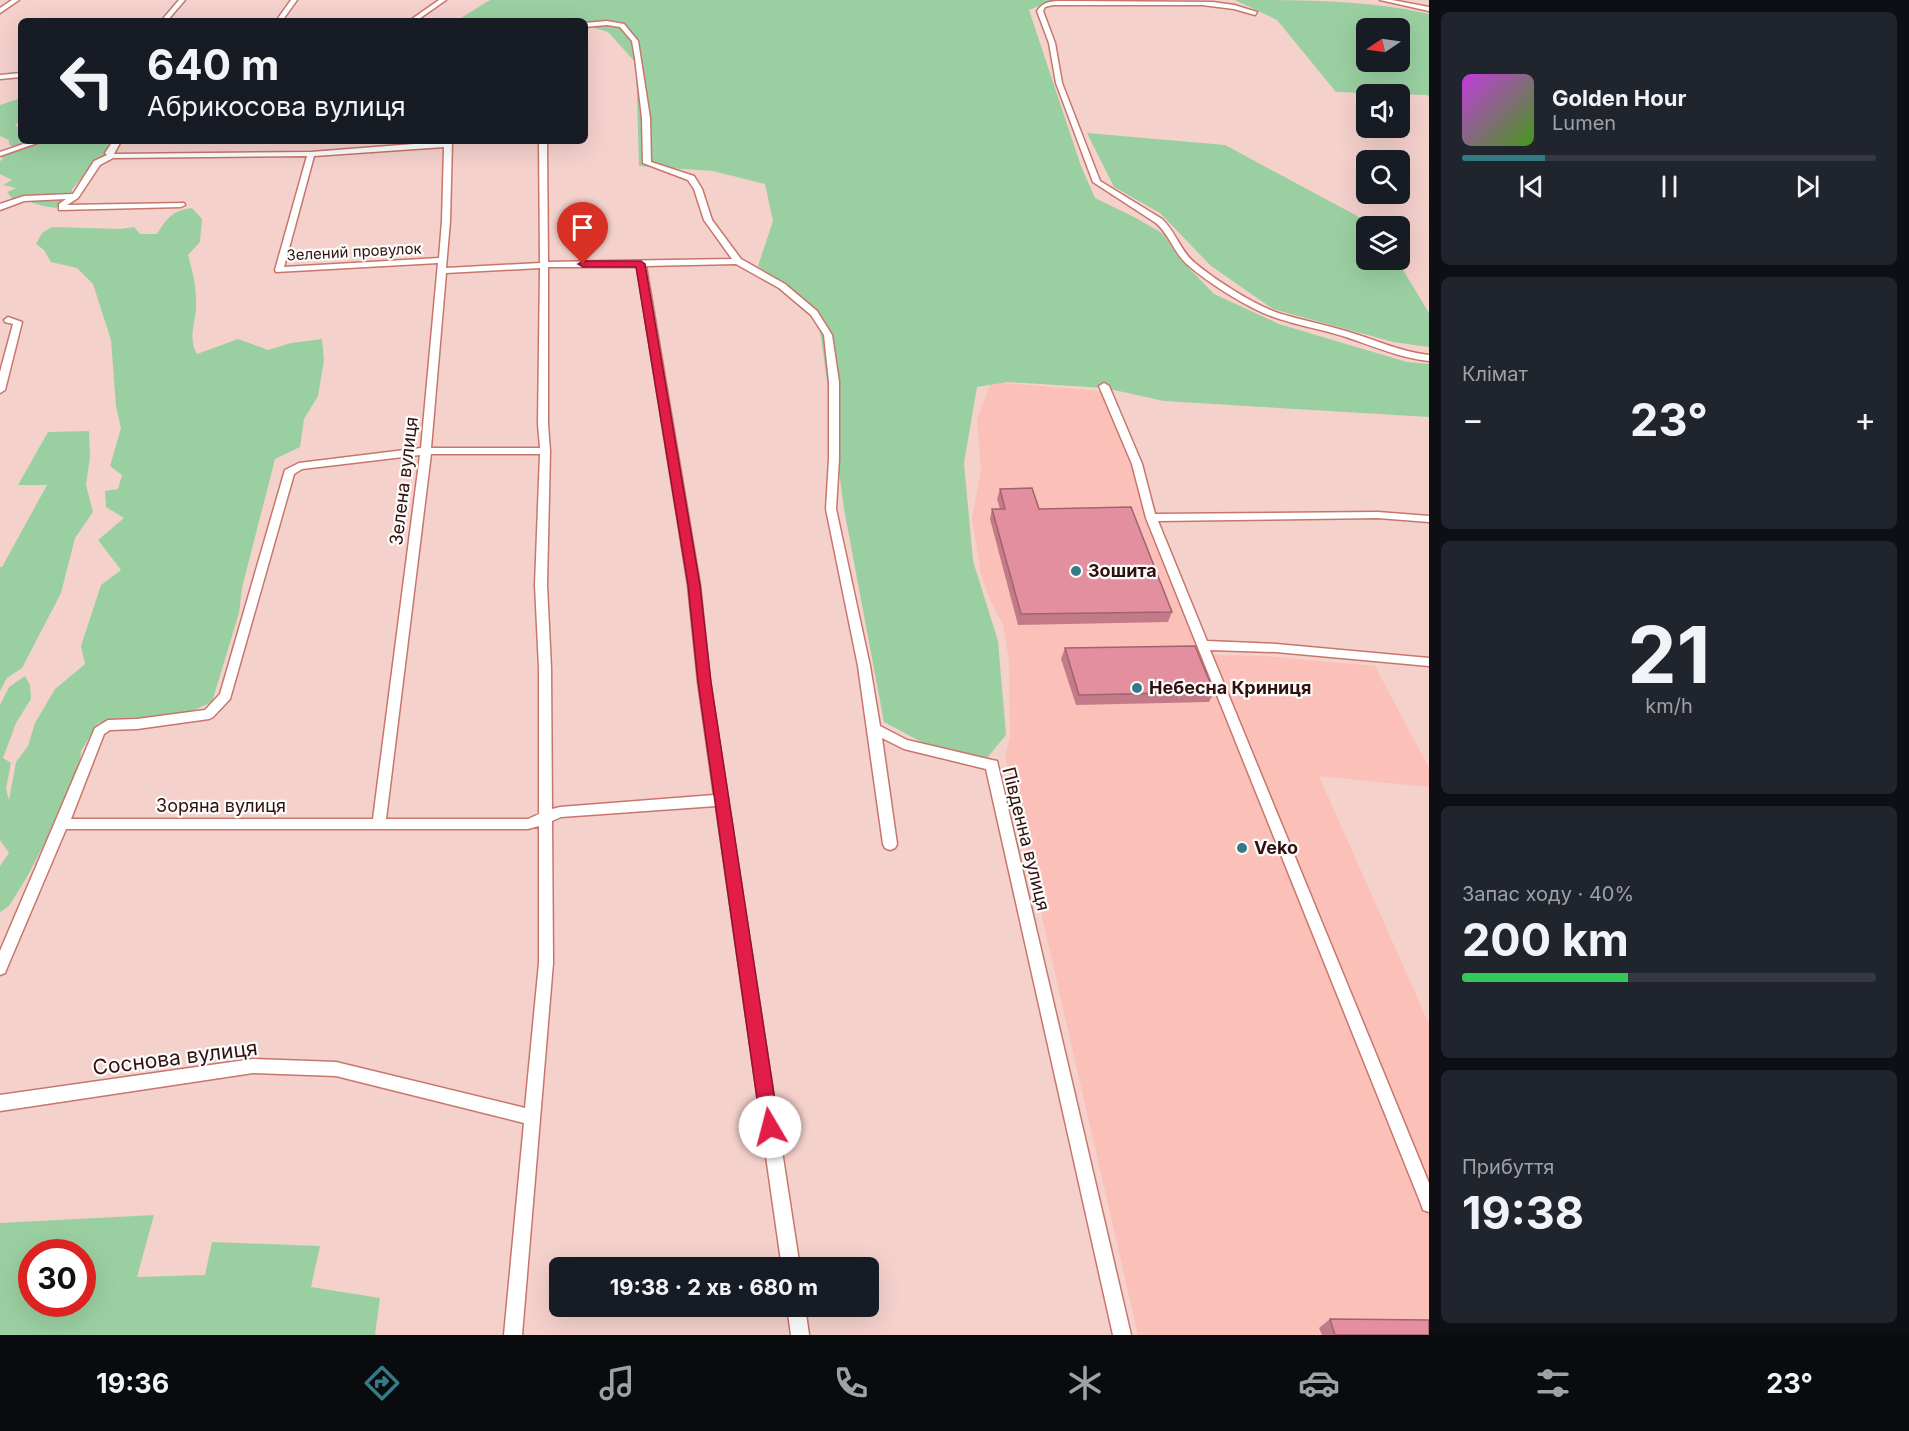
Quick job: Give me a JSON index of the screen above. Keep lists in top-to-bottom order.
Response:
{
  "streets": {
    "street": [
      "Зелений провулок",
      "Зелена вулиця",
      "Зоряна вулиця",
      "Південна вулиця",
      "Соснова вулиця"
    ]
  },
  "crossings": [
    ["Зелений провулок", "Зелена вулиця"],
    ["Зелена вулиця", "Зоряна вулиця"]
  ],
  "places": ["Зошита", "Небесна Криниця", "Veko"],
  "north": "left",
  "page": {
    "turn": ["640 m", "Абрикосова вулиця"],
    "song": ["Golden Hour", "Lumen"],
    "tile": [
      "Клімат",
      ["21", "km/h"],
      ["Запас ходу · 40%", "200 km"],
      ["Прибуття", "19:38"]
    ],
    "heat": ["−", "23°", "+"],
    "limit": "30",
    "trip": "19:38 · 2 хв · 680 m",
    "tabs": ["19:36", "23°"]
  }
}
